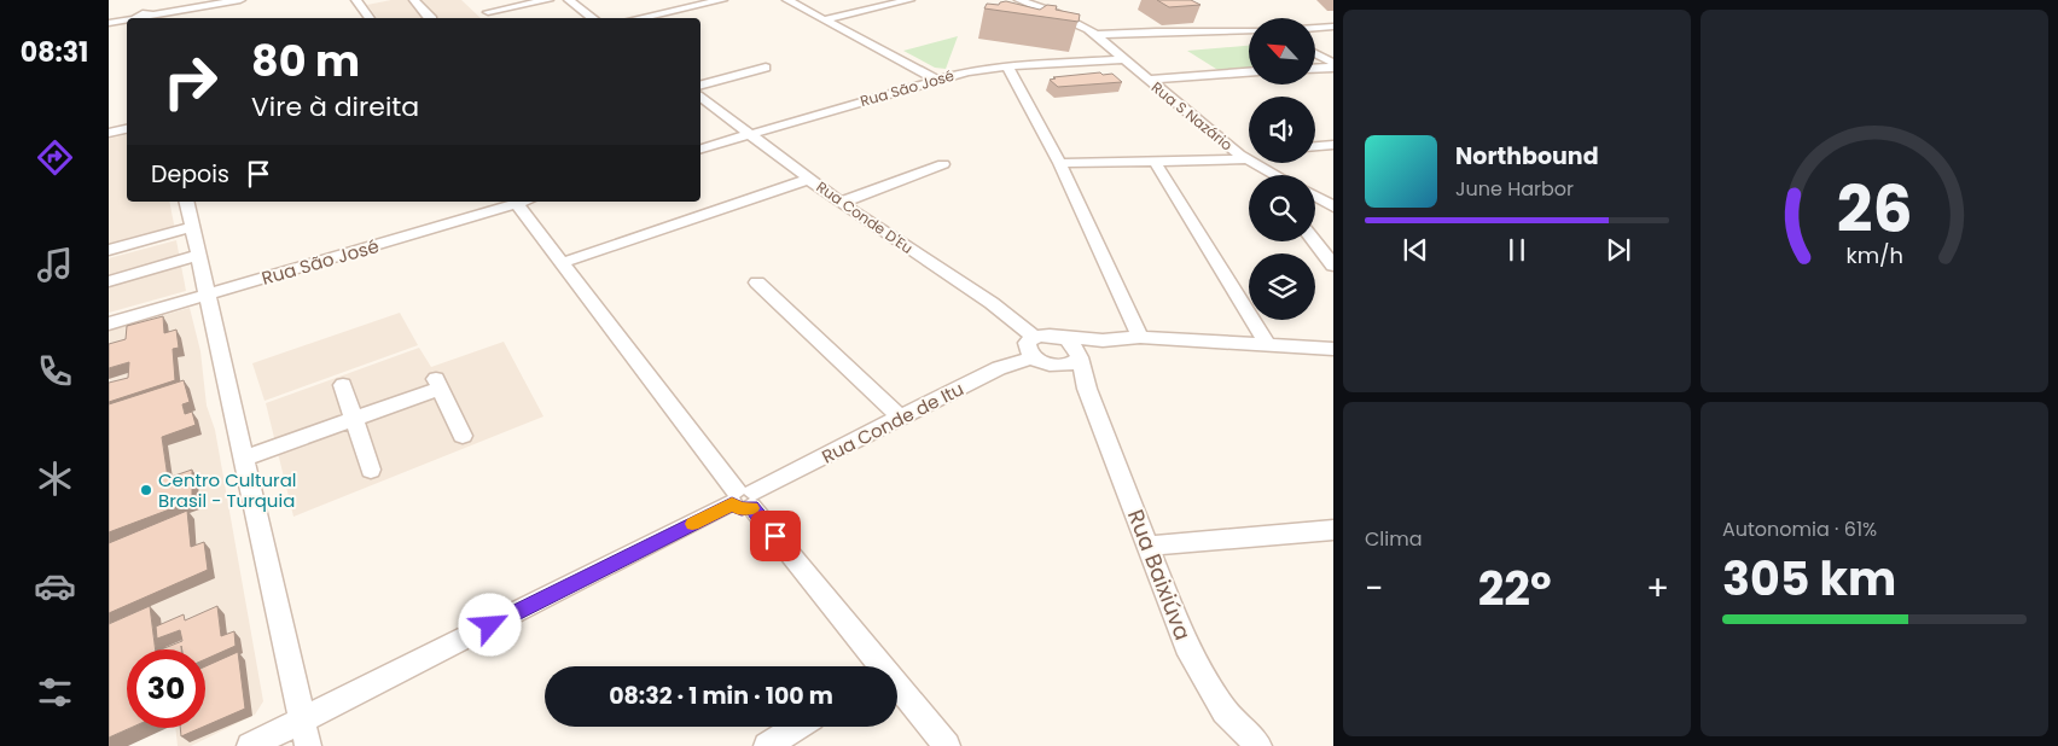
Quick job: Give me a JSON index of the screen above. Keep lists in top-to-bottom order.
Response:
{
  "streets": {
    "street": [
      "Rua São José",
      "Rua S Nazário",
      "Rua Conde D'Eu",
      "Rua Conde de Itu",
      "Rua Baixiúva"
    ]
  },
  "crossings": [
    ["Rua São José", "Rua S Nazário"],
    ["Rua São José", "Rua Conde D'Eu"]
  ],
  "places": ["Centro Cultural Brasil - Turquia"],
  "north": "top left",
  "page": {
    "tabs": "08:31",
    "turn": ["80 m", "Vire à direita"],
    "song": ["Northbound", "June Harbor"],
    "then": "Depois",
    "tile": [
      "Clima",
      ["Autonomia · 61%", "305 km"]
    ],
    "heat": ["−", "22°", "+"],
    "limit": "30",
    "trip": "08:32 · 1 min · 100 m",
    "gauge": ["26", "km/h"]
  }
}
